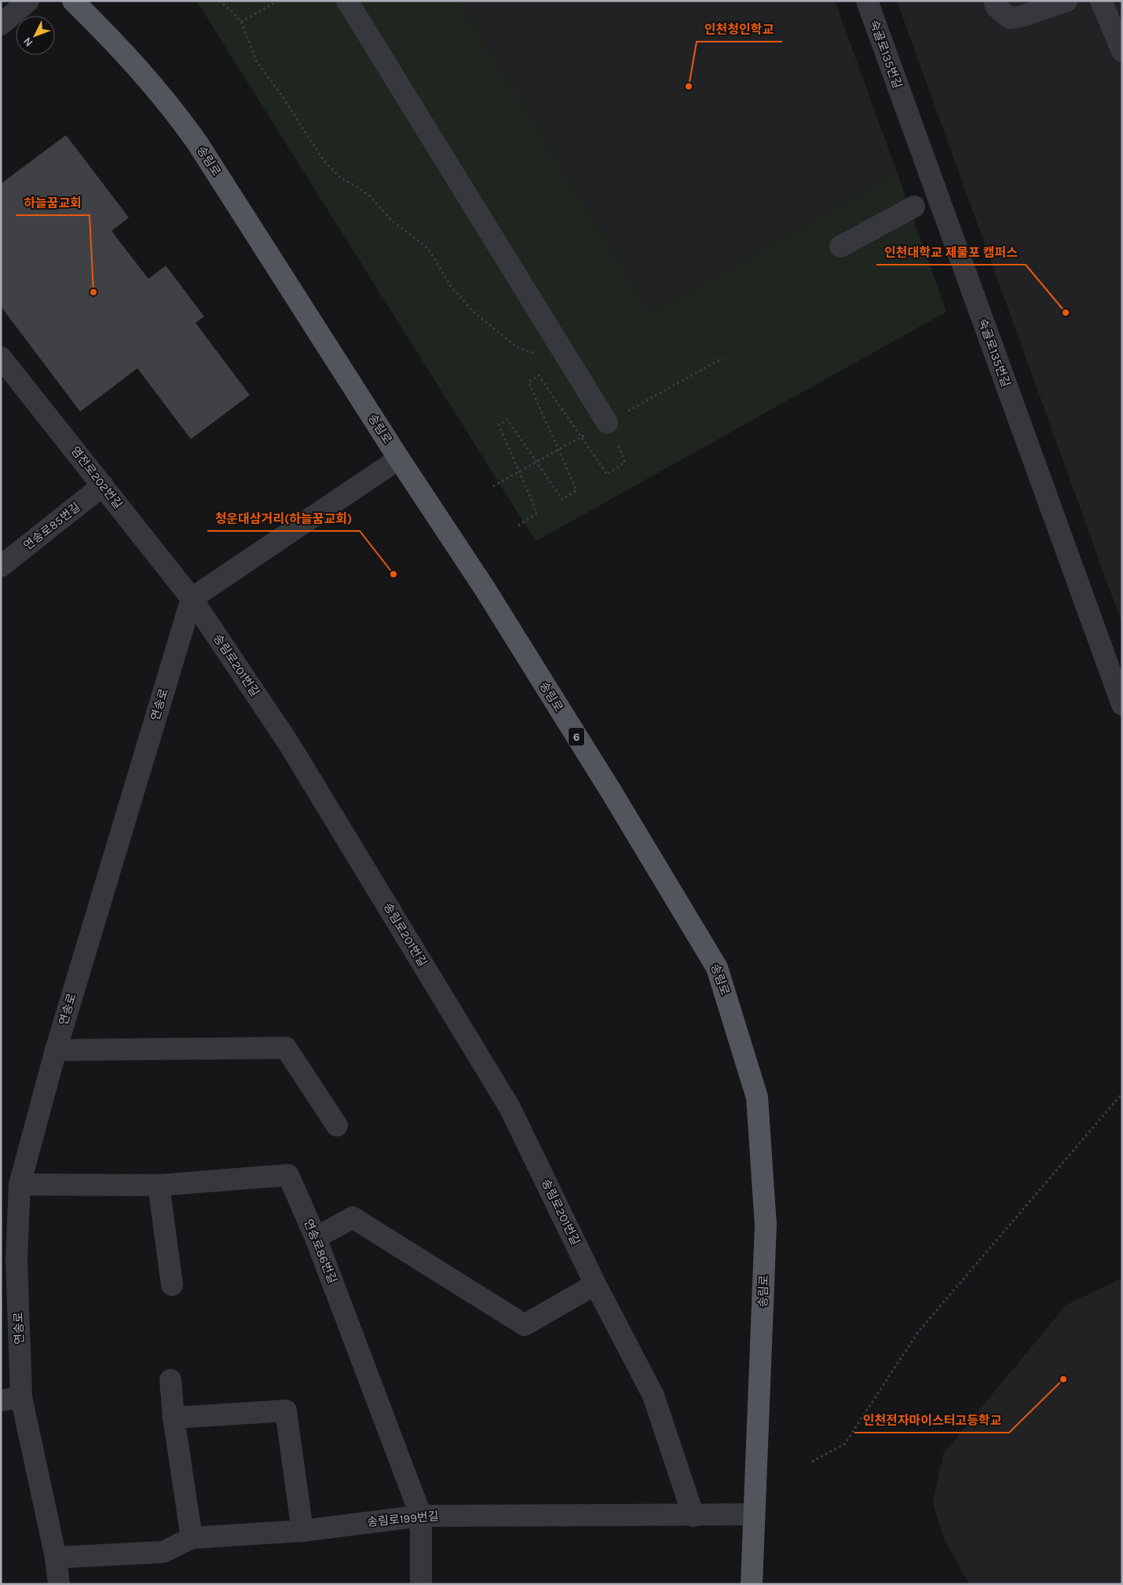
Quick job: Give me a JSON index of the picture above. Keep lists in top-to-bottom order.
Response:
{
  "streets": {
    "main road": ["송림로", "6"],
    "street": [
      "숙골로135번길",
      "염전로202번길",
      "연송로85번길",
      "송림로201번길",
      "연송로",
      "연송로86번길",
      "송림로199번길"
    ]
  },
  "crossings": [
    ["송림로", "송림로199번길"],
    ["염전로202번길", "연송로85번길"],
    ["염전로202번길", "송림로201번길"],
    ["염전로202번길", "연송로"],
    ["송림로201번길", "연송로"],
    ["송림로201번길", "송림로199번길"],
    ["연송로", "연송로86번길"],
    ["연송로", "송림로199번길"],
    ["연송로86번길", "송림로199번길"]
  ],
  "places": [
    "인천청인학교",
    "하늘꿈교회",
    "인천대학교 제물포 캠퍼스",
    "청운대삼거리(하늘꿈교회)",
    "인천전자마이스터고등학교"
  ],
  "north": "bottom left"
}
